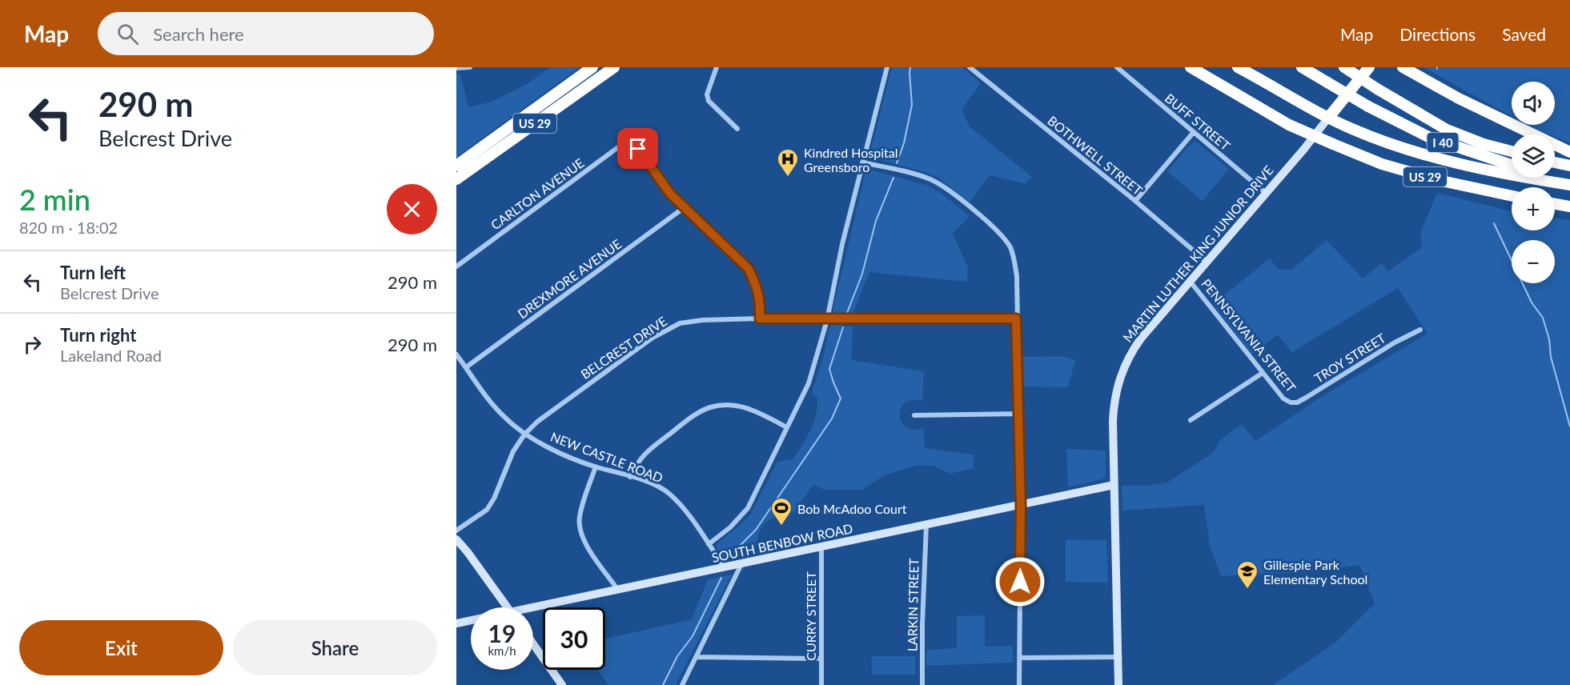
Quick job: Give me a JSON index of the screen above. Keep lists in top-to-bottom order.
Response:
{
  "streets": {
    "highway": ["US 29", "I 40", "MARTIN LUTHER KING JUNIOR DRIVE"],
    "main road": ["SOUTH BENBOW ROAD"],
    "street": [
      "BUFF STREET",
      "BOTHWELL STREET",
      "CARLTON AVENUE",
      "DREXMORE AVENUE",
      "PENNSYLVANIA STREET",
      "BELCREST DRIVE",
      "TROY STREET",
      "NEW CASTLE ROAD",
      "LARKIN STREET",
      "CURRY STREET"
    ]
  },
  "crossings": [
    ["BUFF STREET", "MARTIN LUTHER KING JUNIOR DRIVE"],
    ["BOTHWELL STREET", "MARTIN LUTHER KING JUNIOR DRIVE"],
    ["CARLTON AVENUE", "DREXMORE AVENUE"],
    ["MARTIN LUTHER KING JUNIOR DRIVE", "PENNSYLVANIA STREET"],
    ["MARTIN LUTHER KING JUNIOR DRIVE", "SOUTH BENBOW ROAD"],
    ["DREXMORE AVENUE", "NEW CASTLE ROAD"],
    ["PENNSYLVANIA STREET", "TROY STREET"],
    ["BELCREST DRIVE", "NEW CASTLE ROAD"],
    ["NEW CASTLE ROAD", "SOUTH BENBOW ROAD"],
    ["SOUTH BENBOW ROAD", "LARKIN STREET"],
    ["SOUTH BENBOW ROAD", "CURRY STREET"]
  ],
  "places": {
    "hospital": ["Kindred Hospital Greensboro"],
    "sports": ["Bob McAdoo Court"],
    "school or university": ["Gillespie Park Elementary School"]
  },
  "page": {
    "header": "Map",
    "search": "Search here",
    "nav": ["Map", "Directions", "Saved"],
    "turn": ["290 m", "Belcrest Drive"],
    "map_buttons": ["+", "−"],
    "heading": ["2 min", "820 m · 18:02"],
    "list": [
      {
        "name": "Turn left",
        "note": "Belcrest Drive",
        "value": "290 m"
      },
      {
        "name": "Turn right",
        "note": "Lakeland Road",
        "value": "290 m"
      }
    ],
    "speed": "19 km/h",
    "limit": "30",
    "buttons": ["Exit", "Share"]
  }
}
